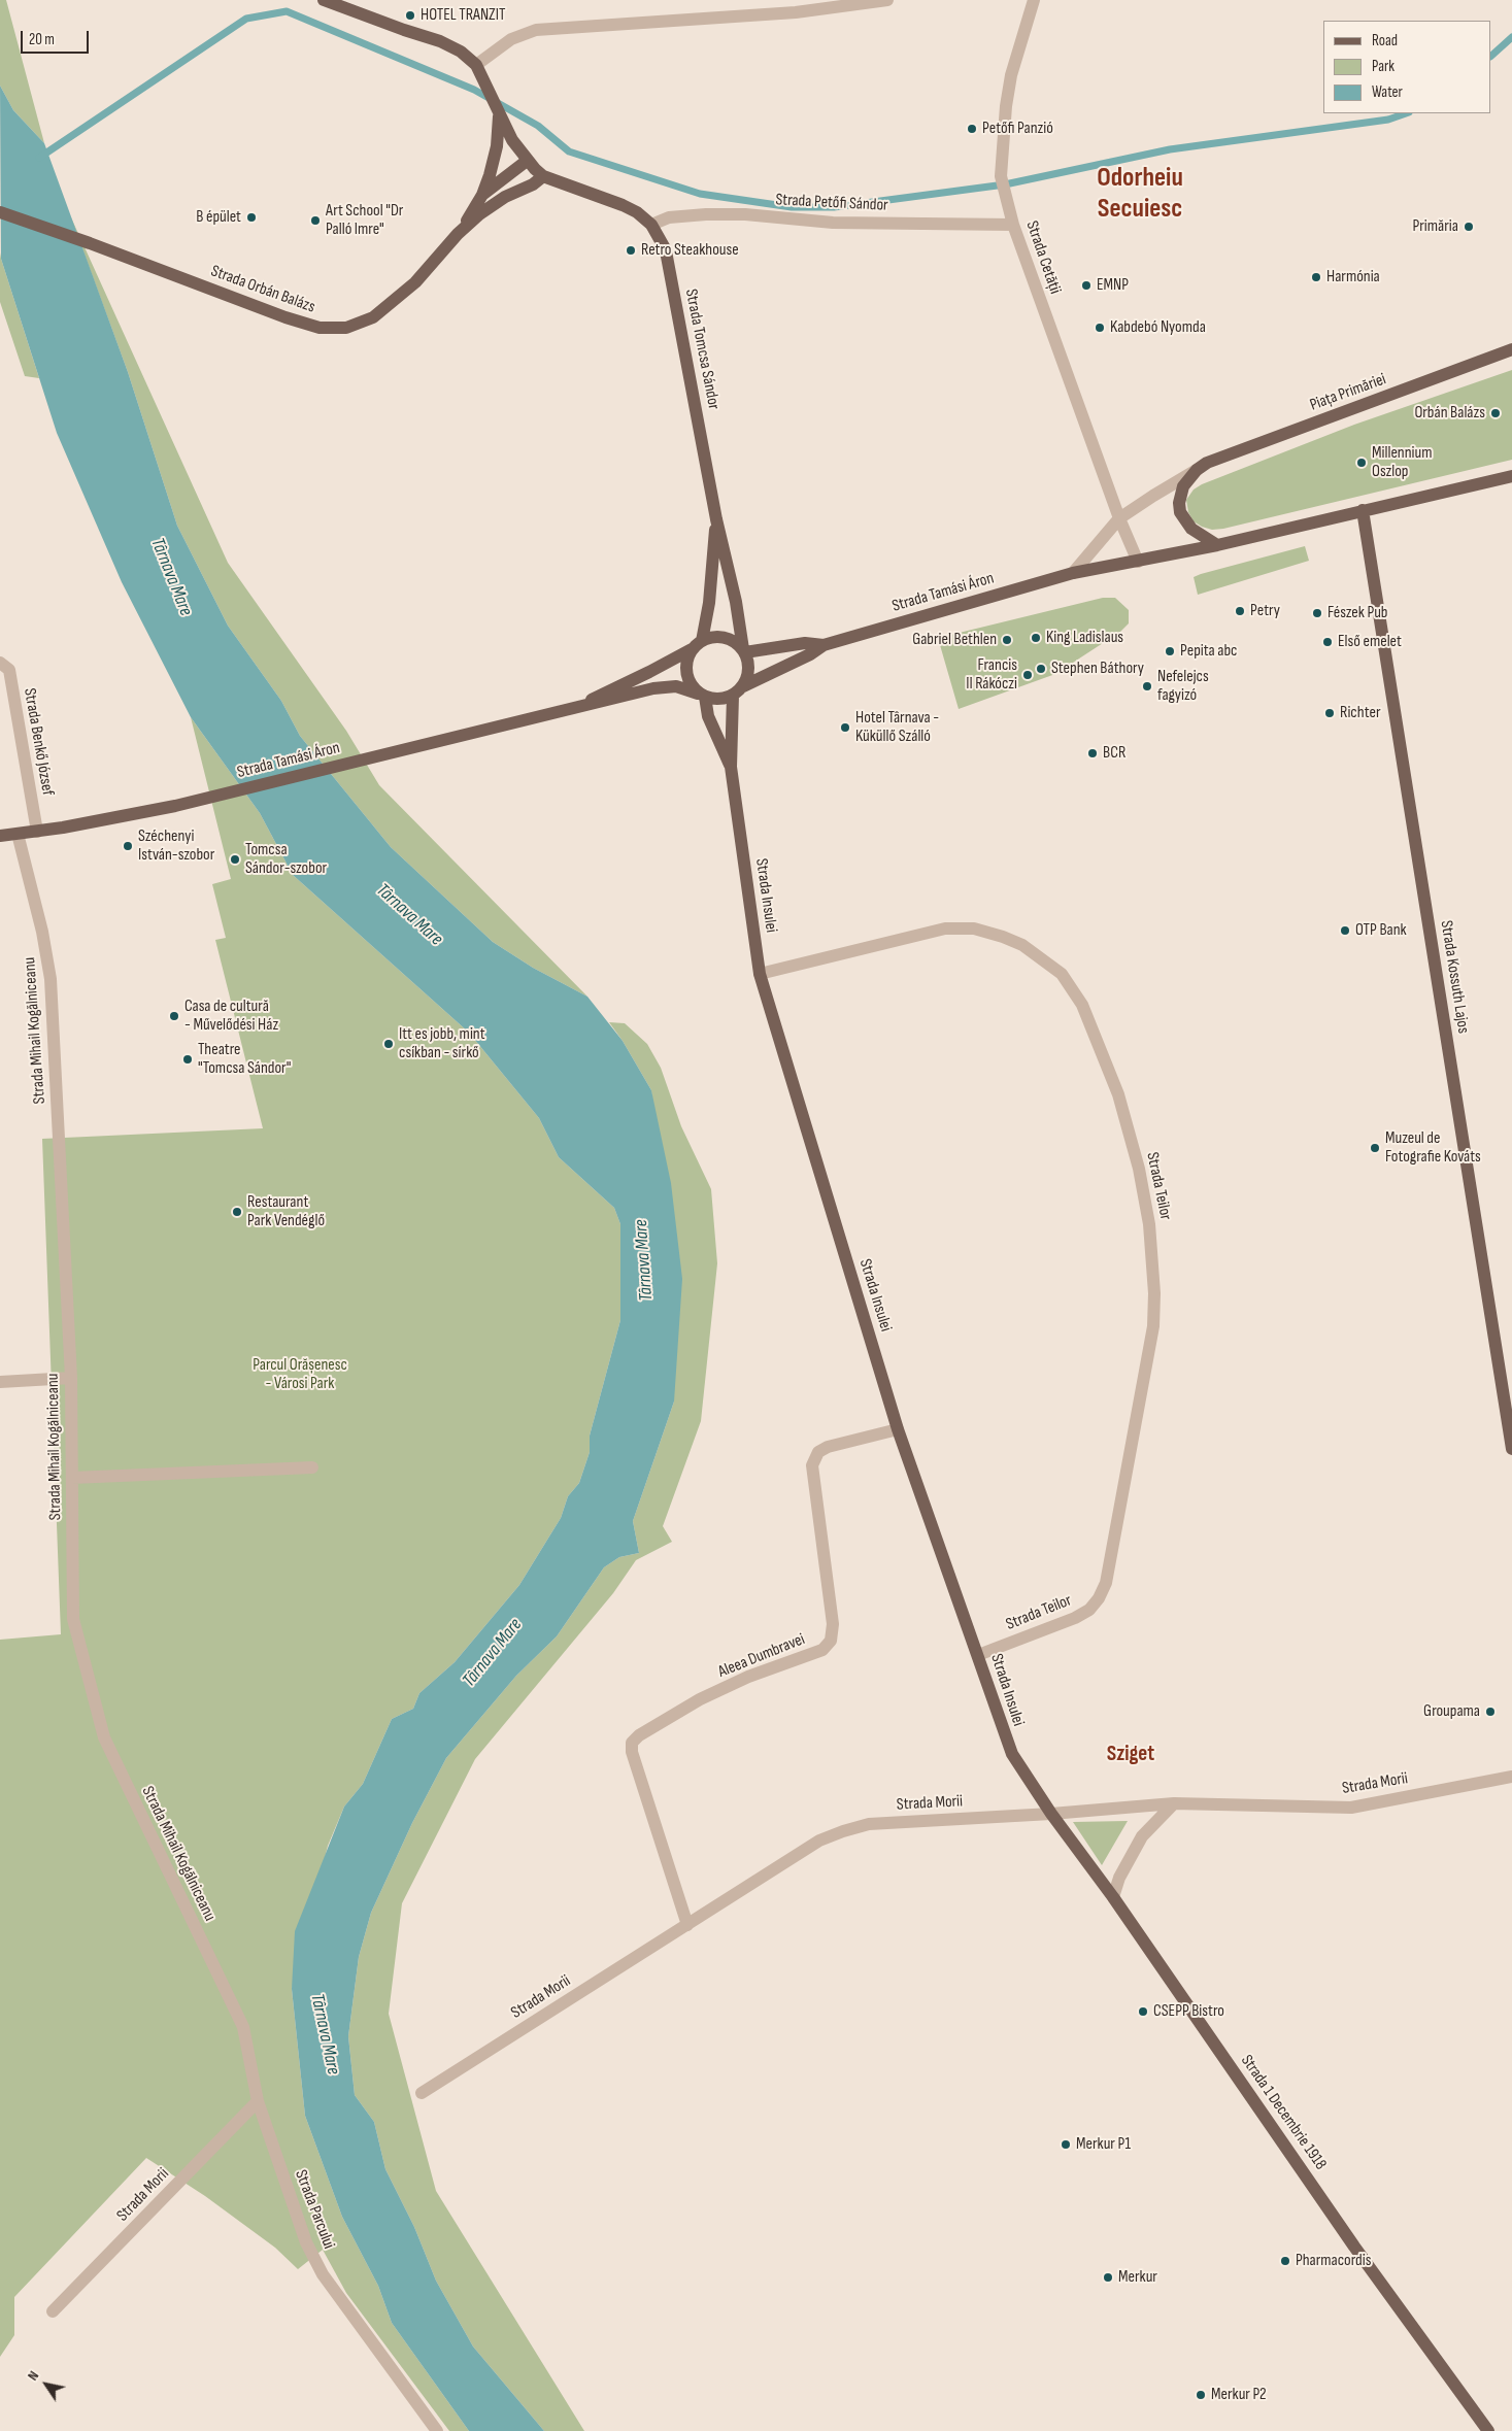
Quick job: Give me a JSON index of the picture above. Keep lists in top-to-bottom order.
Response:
{
  "streets": {
    "main road": [
      "Strada Orbán Balázs",
      "Strada Tomcsa Sándor",
      "Piața Primăriei",
      "Strada Tamási Áron",
      "Strada Insulei",
      "Strada Kossuth Lajos",
      "Strada 1 Decembrie 1918"
    ],
    "street": [
      "Strada Petőfi Sándor",
      "Strada Cetății",
      "Strada Benkő József",
      "Strada Mihail Kogălniceanu",
      "Strada Teilor",
      "Aleea Dumbravei",
      "Strada Morii",
      "Strada Parcului"
    ]
  },
  "crossings": [
    ["Strada Petőfi Sándor", "Strada Cetății"],
    ["Strada Petőfi Sándor", "Strada Tomcsa Sándor"],
    ["Strada Cetății", "Piața Primăriei"],
    ["Strada Orbán Balázs", "Strada Tomcsa Sándor"],
    ["Strada Tamási Áron", "Strada Benkő József"],
    ["Strada Tamási Áron", "Strada Insulei"],
    ["Strada Tamási Áron", "Strada Mihail Kogălniceanu"],
    ["Strada Insulei", "Strada Teilor"],
    ["Strada Insulei", "Aleea Dumbravei"],
    ["Strada Insulei", "Strada Morii"],
    ["Strada Insulei", "Strada 1 Decembrie 1918"],
    ["Strada Mihail Kogălniceanu", "Strada Parcului"],
    ["Aleea Dumbravei", "Strada Morii"],
    ["Strada Morii", "Strada 1 Decembrie 1918"],
    ["Strada Morii", "Strada Parcului"]
  ],
  "districts": ["Odorheiu Secuiesc", "Sziget"],
  "water": ["Târnava Mare"],
  "parks": ["Parcul Orășenesc - Városi Park"],
  "places": [
    "HOTEL TRANZIT",
    "Petőfi Panzió",
    "B épület",
    "Art School \"Dr Palló Imre\"",
    "Primăria",
    "Retro Steakhouse",
    "Harmónia",
    "EMNP",
    "Kabdebó Nyomda",
    "Orbán Balázs",
    "Millennium Oszlop",
    "Petry",
    "Fészek Pub",
    "King Ladislaus",
    "Gabriel Bethlen",
    "Első emelet",
    "Pepita abc",
    "Stephen Báthory",
    "Francis II Rákóczi",
    "Nefelejcs fagyizó",
    "Richter",
    "Hotel Târnava - Küküllő Szálló",
    "BCR",
    "Széchenyi István-szobor",
    "Tomcsa Sándor-szobor",
    "OTP Bank",
    "Casa de cultură - Művelődési Ház",
    "Itt es jobb, mint csíkban - sírkő",
    "Theatre \"Tomcsa Sándor\"",
    "Muzeul de Fotografie Kováts",
    "Restaurant Park Vendéglő",
    "Groupama",
    "CSEPP Bistro",
    "Merkur P1",
    "Pharmacordis",
    "Merkur",
    "Merkur P2"
  ],
  "legend": ["Road", "Park", "Water"],
  "scale_bar": "20 m",
  "north": "top left"
}
